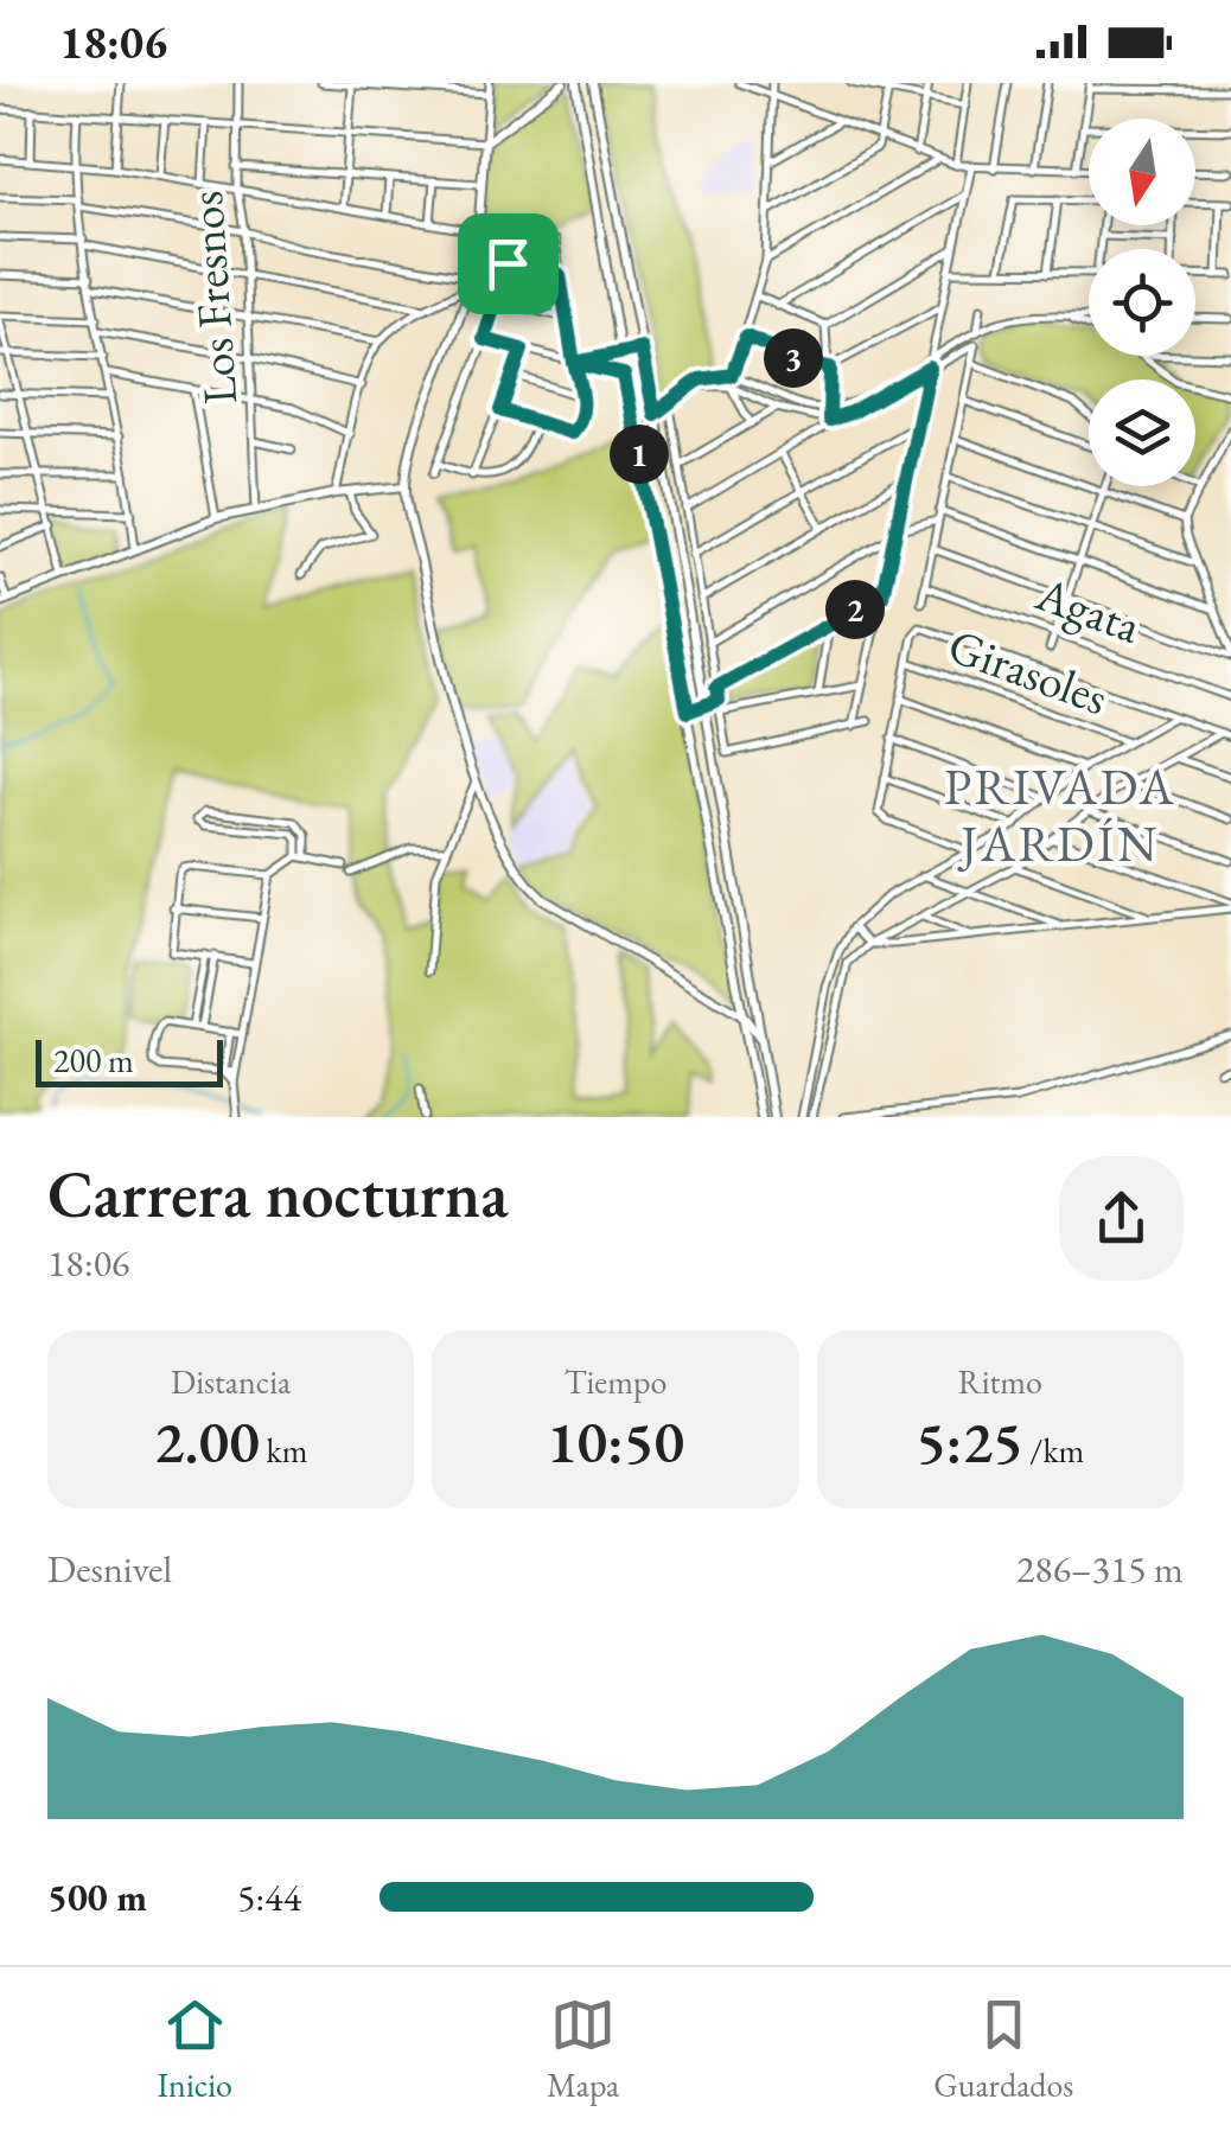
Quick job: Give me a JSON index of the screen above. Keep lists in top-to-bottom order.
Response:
{
  "streets": {
    "street": ["Los Fresnos", "Agata", "Girasoles"]
  },
  "districts": ["PRIVADA JARDÍN"],
  "scale_bar": "200 m",
  "north": "bottom",
  "page": {
    "status": "18:06",
    "pins": ["3", "1", "2"],
    "scale": "200 m",
    "heading": ["Carrera nocturna", "18:06"],
    "stats": [
      ["Distancia", "2.00 km"],
      ["Tiempo", "10:50"],
      ["Ritmo", "5:25 /km"]
    ],
    "chart": ["Desnivel", "286–315 m"],
    "list": [
      {
        "name": "500 m",
        "note": "5:44"
      }
    ],
    "tabs": ["Inicio", "Mapa", "Guardados"]
  }
}
